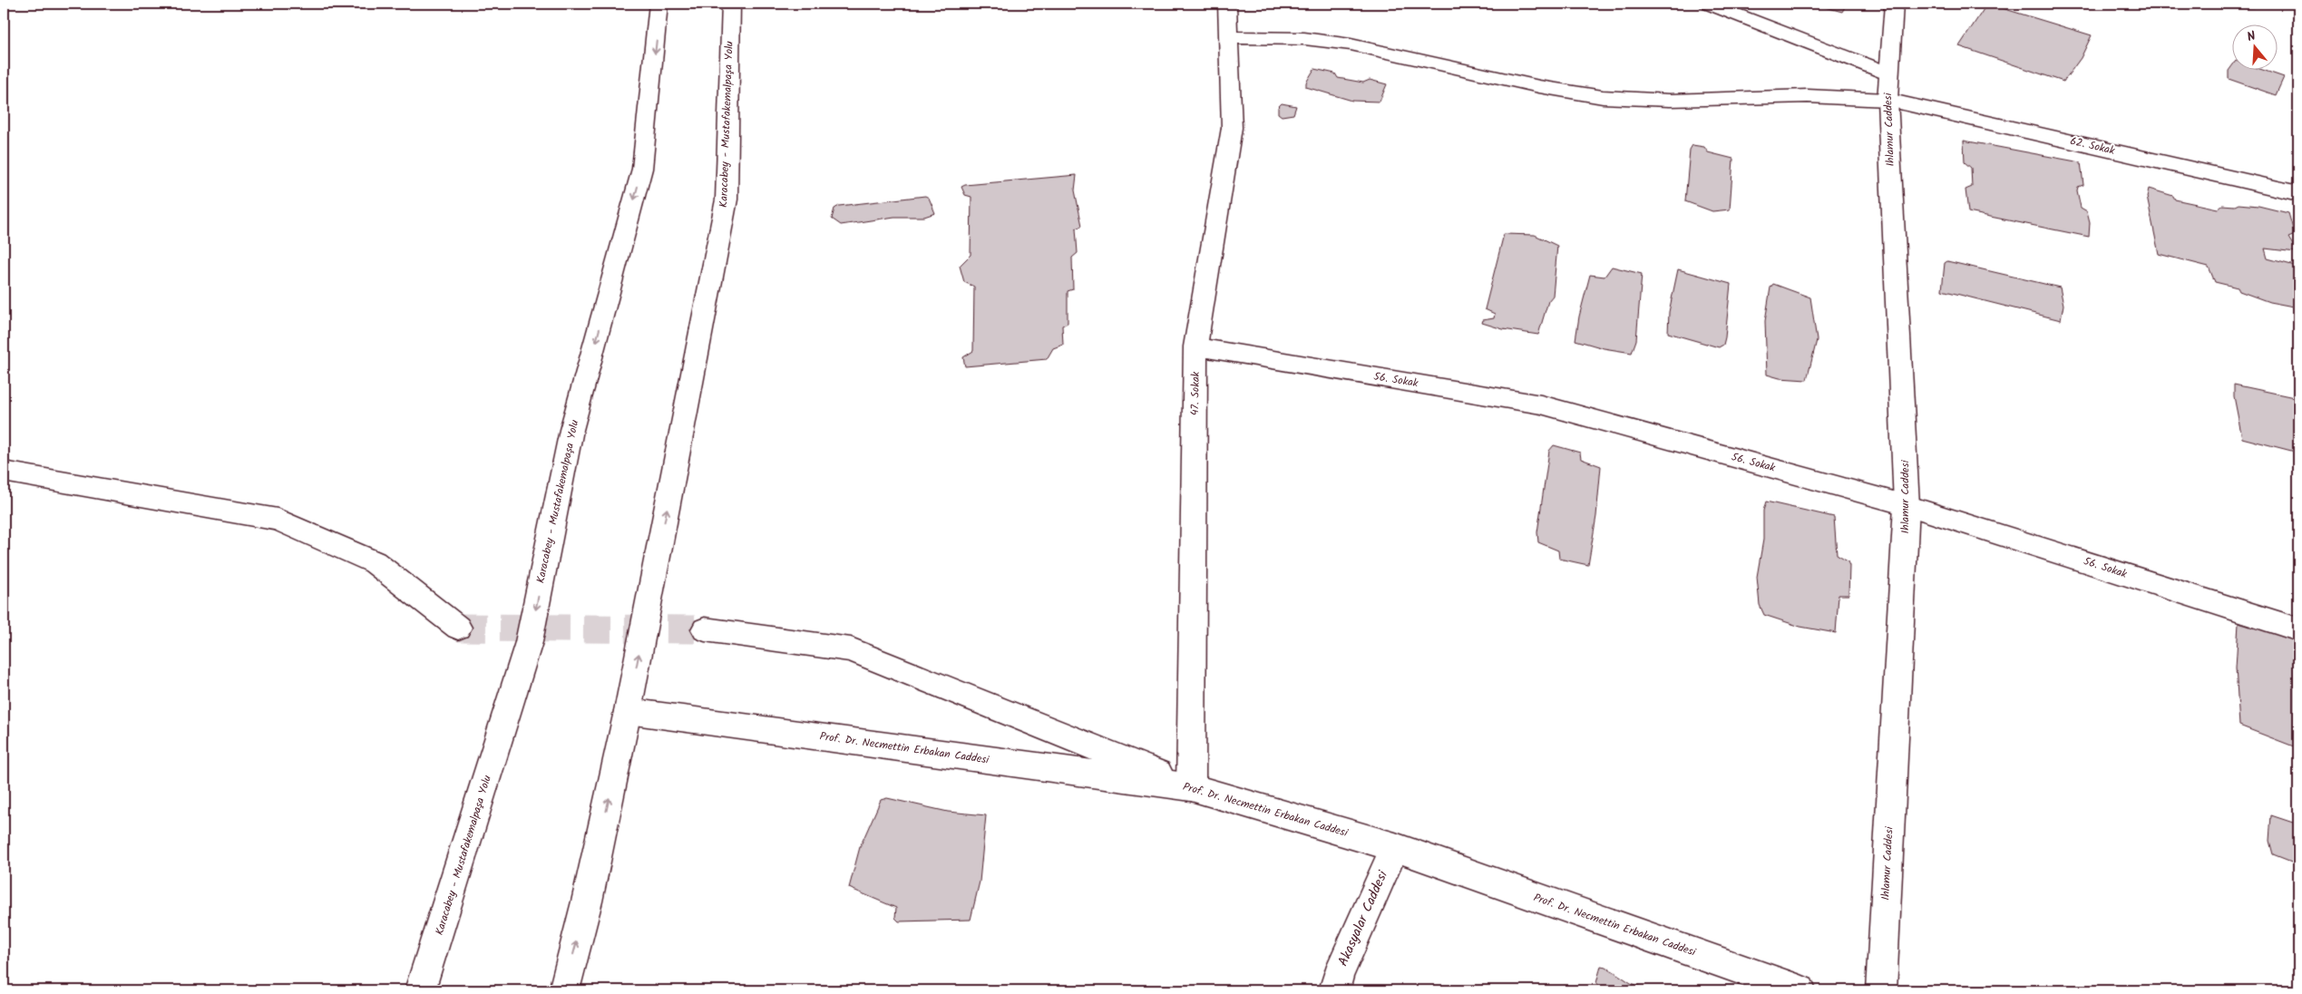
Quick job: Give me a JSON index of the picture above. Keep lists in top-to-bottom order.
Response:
{
  "streets": {
    "main road": [
      "Karacabey - Mustafakemalpaşa Yolu",
      "Ihlamur Caddesi",
      "62. Sokak",
      "56. Sokak",
      "47. Sokak",
      "Prof. Dr. Necmettin Erbakan Caddesi",
      "Akasyalar Caddesi"
    ]
  },
  "crossings": [
    ["Karacabey - Mustafakemalpaşa Yolu", "Prof. Dr. Necmettin Erbakan Caddesi"],
    ["Ihlamur Caddesi", "62. Sokak"],
    ["Ihlamur Caddesi", "56. Sokak"],
    ["62. Sokak", "47. Sokak"],
    ["56. Sokak", "47. Sokak"],
    ["47. Sokak", "Prof. Dr. Necmettin Erbakan Caddesi"],
    ["Prof. Dr. Necmettin Erbakan Caddesi", "Akasyalar Caddesi"]
  ],
  "north": "top"
}
